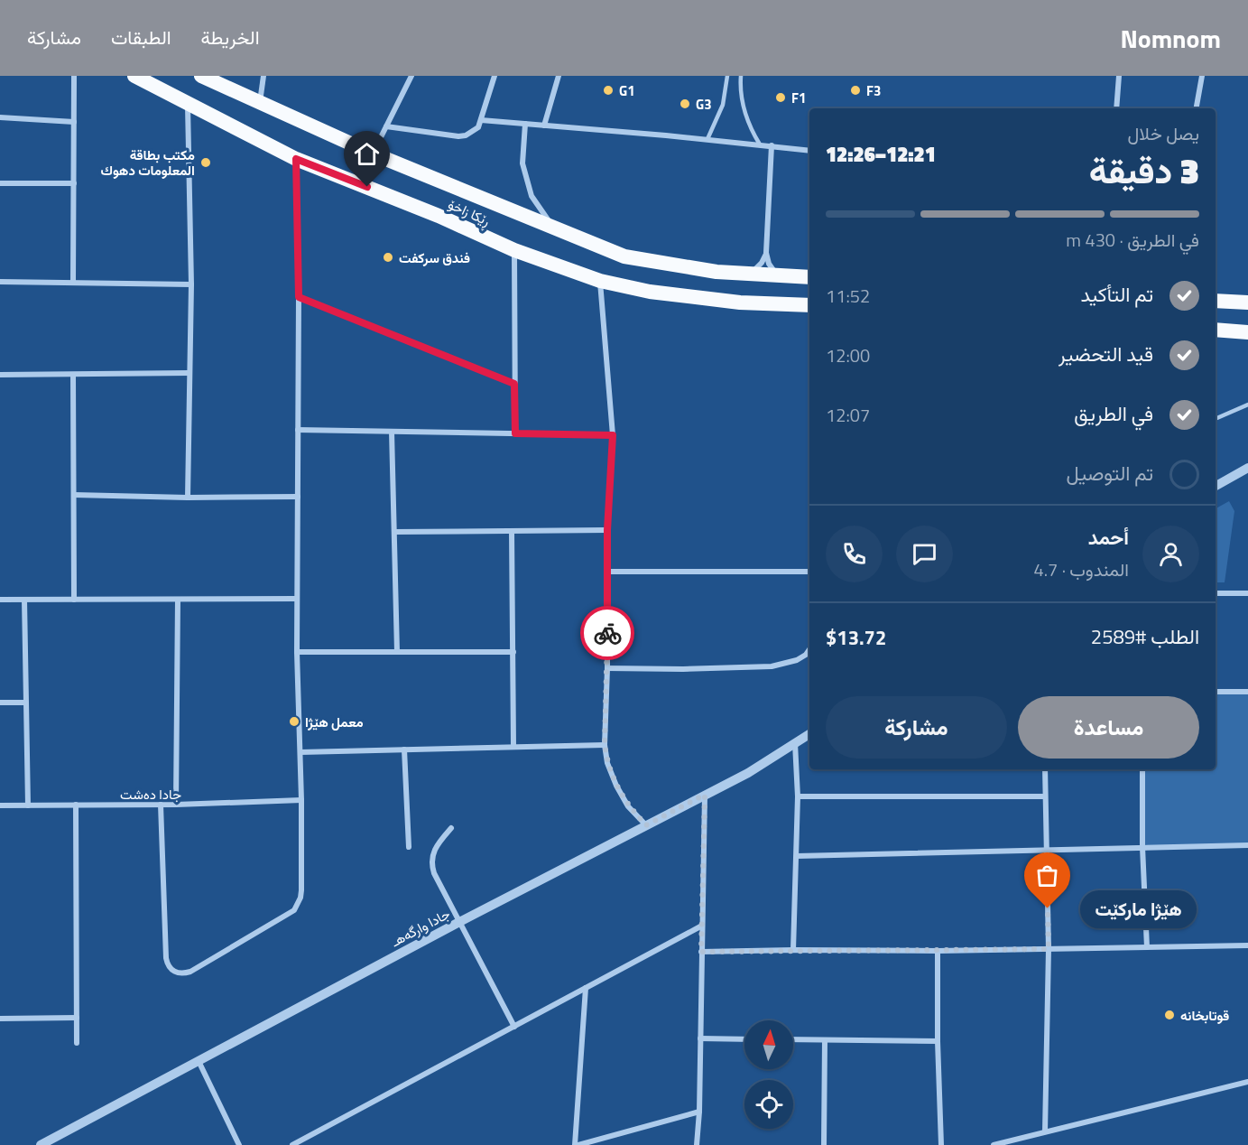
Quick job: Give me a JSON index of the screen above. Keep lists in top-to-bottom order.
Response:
{
  "streets": {
    "highway": ["ڕێکا زاخۆ"],
    "street": ["جادا دەشت", "جادا وارگه‌هـ"]
  },
  "places": [
    "G1",
    "F3",
    "F1",
    "G3",
    "مكتب بطاقة المعلومات دهوك",
    "فندق سركفت",
    "معمل ھێژا",
    "هێژا ماركێت",
    "قوتابخانه"
  ],
  "north": "top",
  "page": {
    "header": "Nomnom",
    "nav": ["الخريطة", "الطبقات", "مشاركة"],
    "heading": ["3 دقيقة", "يصل خلال", "12:21–12:26"],
    "panel": [
      "أحمد",
      "المندوب · 4.7",
      "الطلب #2589",
      "$13.72"
    ],
    "bar": "في الطريق · 430 m",
    "list": [
      ["تم التأكيد", "11:52"],
      ["قيد التحضير", "12:00"],
      ["في الطريق", "12:07"],
      "تم التوصيل"
    ],
    "buttons": ["مساعدة", "مشاركة"],
    "bubble": "هێژا ماركێت"
  }
}
